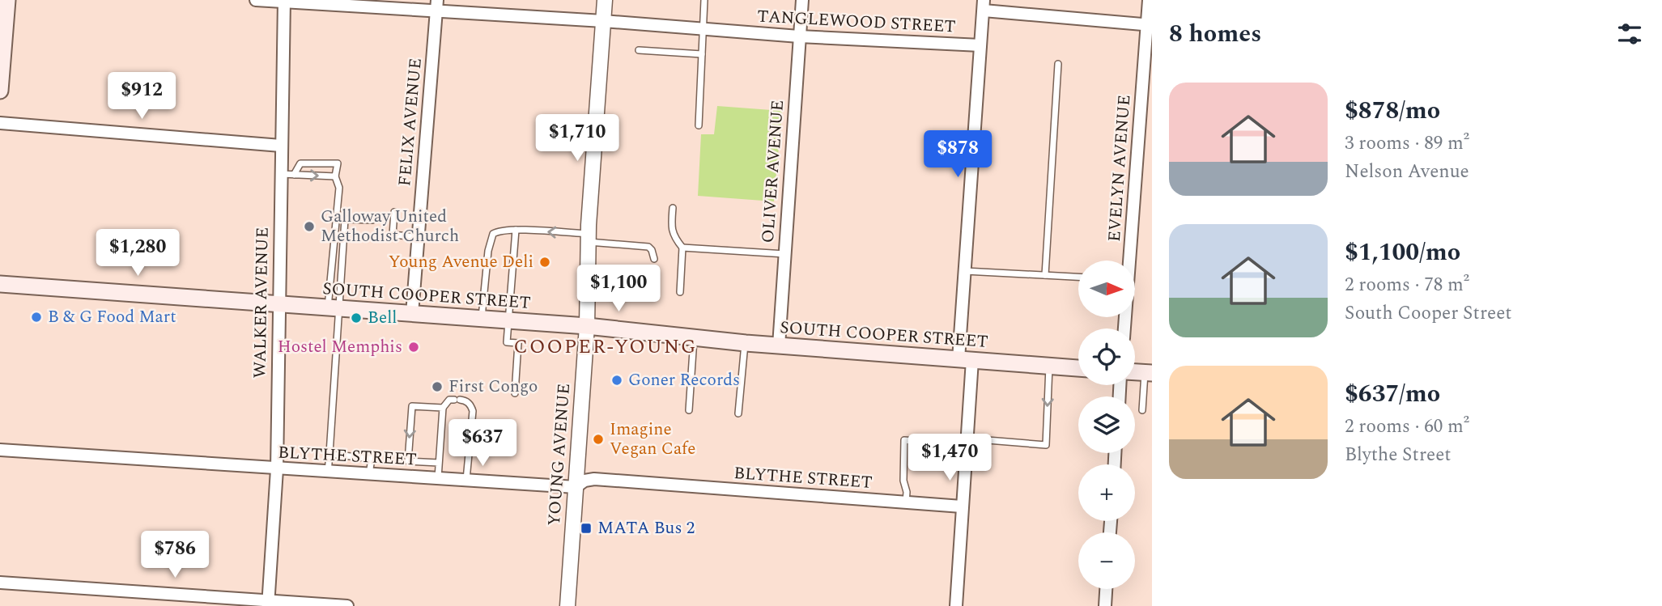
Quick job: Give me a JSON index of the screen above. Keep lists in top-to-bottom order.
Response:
{
  "streets": {
    "main road": ["SOUTH COOPER STREET"],
    "street": [
      "TANGLEWOOD STREET",
      "FELIX AVENUE",
      "EVELYN AVENUE",
      "OLIVER AVENUE",
      "WALKER AVENUE",
      "YOUNG AVENUE",
      "BLYTHE STREET"
    ]
  },
  "crossings": [
    ["TANGLEWOOD STREET", "FELIX AVENUE"],
    ["TANGLEWOOD STREET", "OLIVER AVENUE"],
    ["TANGLEWOOD STREET", "WALKER AVENUE"],
    ["TANGLEWOOD STREET", "YOUNG AVENUE"],
    ["FELIX AVENUE", "SOUTH COOPER STREET"],
    ["OLIVER AVENUE", "SOUTH COOPER STREET"],
    ["SOUTH COOPER STREET", "WALKER AVENUE"],
    ["SOUTH COOPER STREET", "YOUNG AVENUE"],
    ["WALKER AVENUE", "BLYTHE STREET"],
    ["YOUNG AVENUE", "BLYTHE STREET"]
  ],
  "districts": ["COOPER-YOUNG"],
  "places": {
    "other": [
      "Galloway United Methodist Church",
      "Young Avenue Deli",
      "B & G Food Mart",
      "Bell",
      "Hostel Memphis",
      "Goner Records",
      "First Congo",
      "Imagine Vegan Cafe"
    ],
    "transit": ["MATA Bus 2"]
  },
  "north": "right",
  "page": {
    "heading": "8 homes",
    "list": [
      {
        "name": "$878/mo",
        "note": "3 rooms · 89 m² · Nelson Avenue"
      },
      {
        "name": "$1,100/mo",
        "note": "2 rooms · 78 m² · South Cooper Street"
      },
      {
        "name": "$637/mo",
        "note": "2 rooms · 60 m² · Blythe Street"
      }
    ],
    "price": [
      "$912",
      "$1,710",
      "$878",
      "$1,280",
      "$1,100",
      "$637",
      "$1,470",
      "$786"
    ],
    "map_buttons": ["+", "−"]
  }
}
